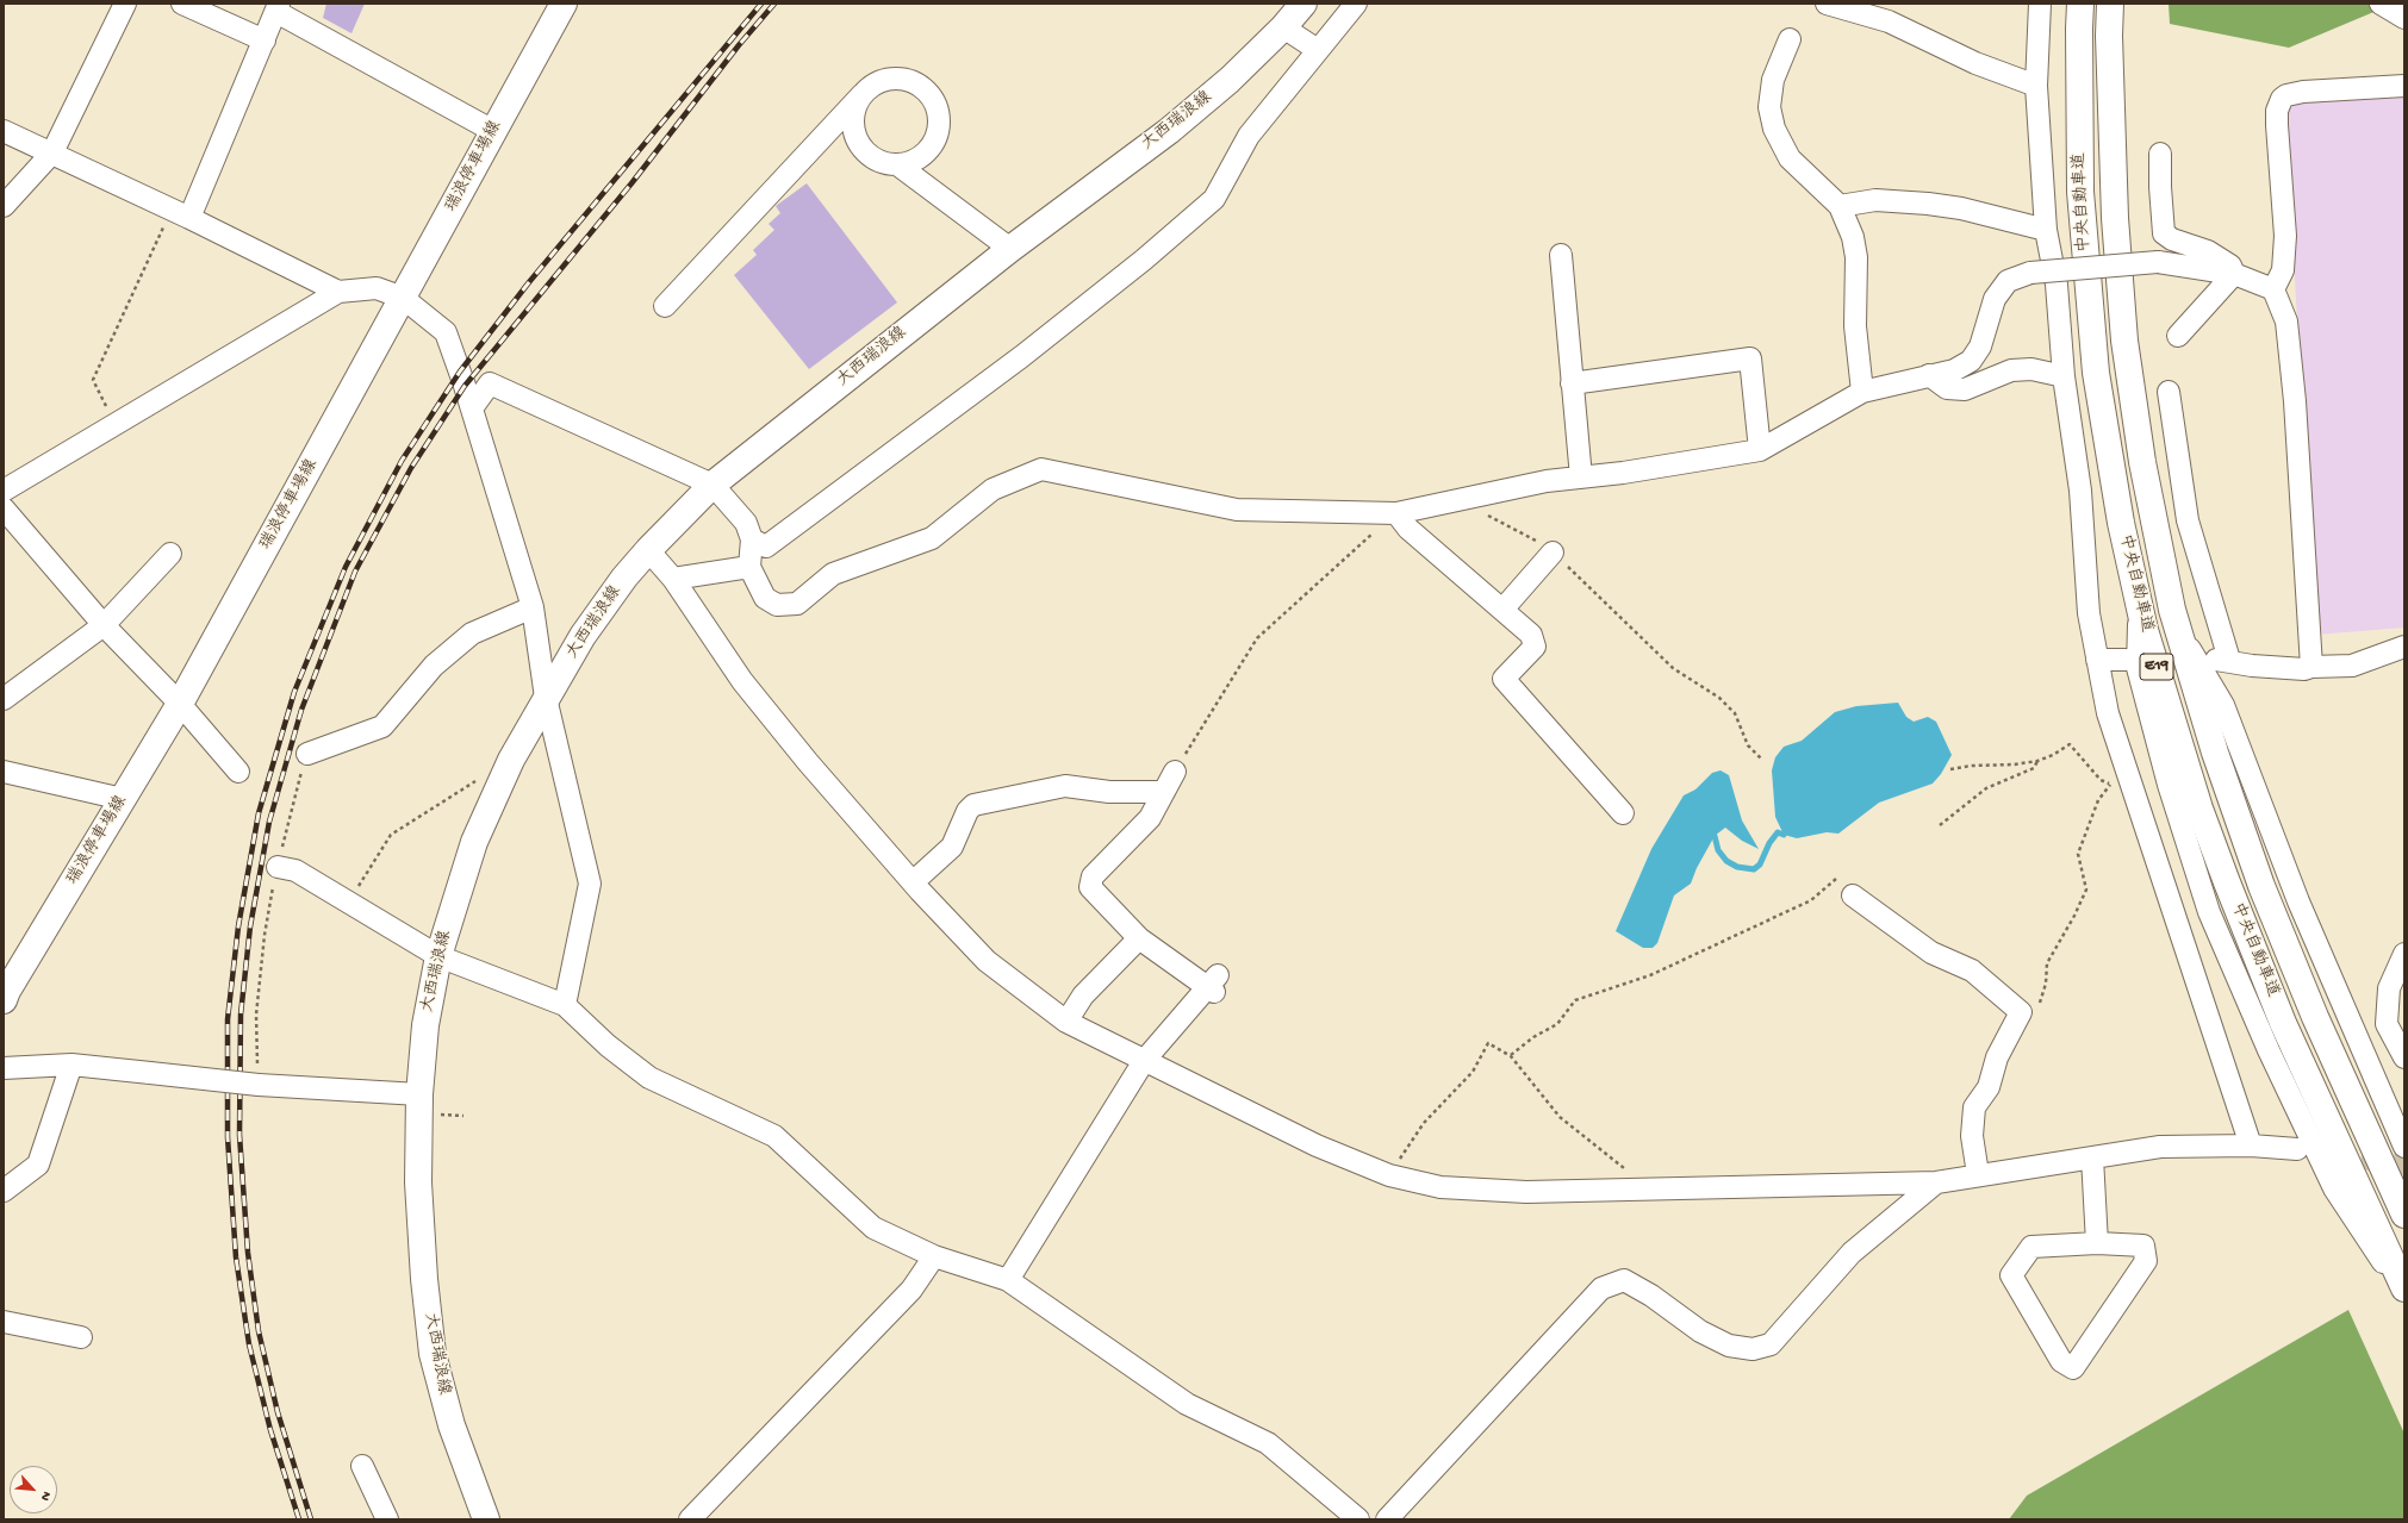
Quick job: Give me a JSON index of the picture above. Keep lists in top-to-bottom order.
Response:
{
  "streets": {
    "main road": [
      "大西瑞浪線",
      "瑞浪停車場線",
      "中央自動車道",
      "E19"
    ]
  },
  "north": "bottom right"
}
